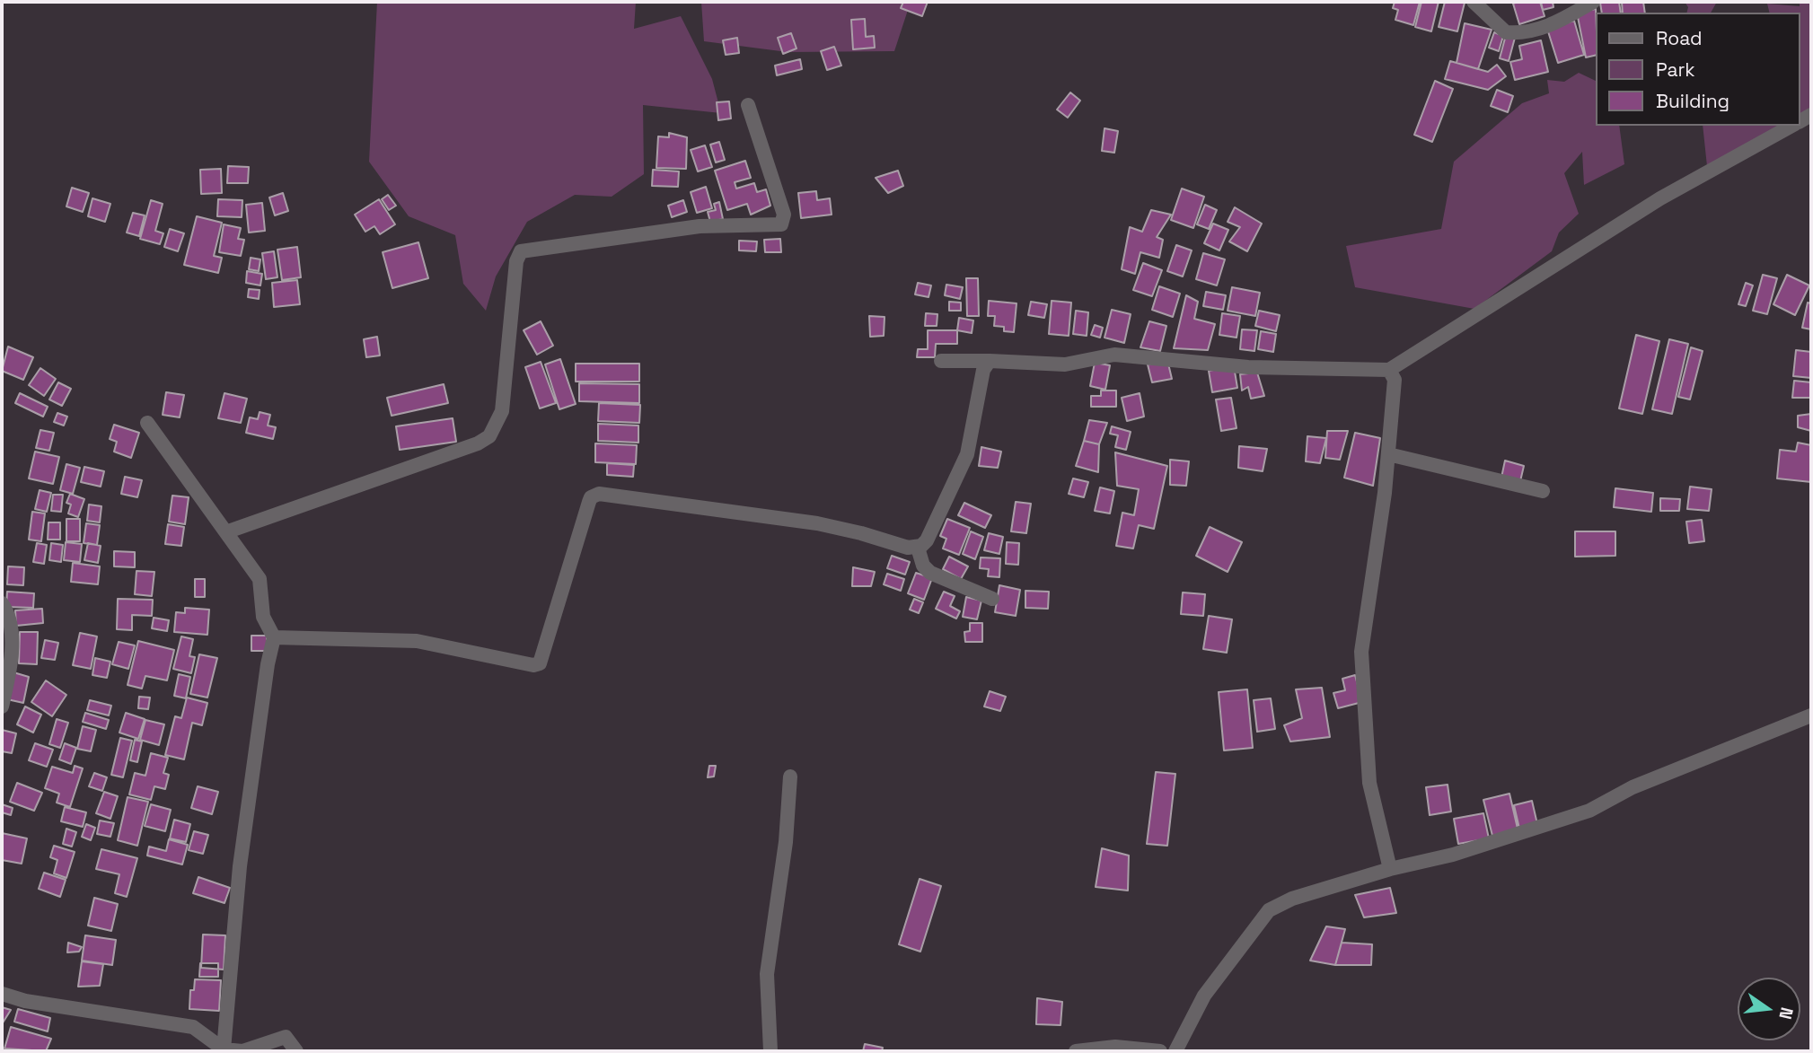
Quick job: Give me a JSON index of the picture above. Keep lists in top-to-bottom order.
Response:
{
  "legend": ["Road", "Park", "Building"],
  "north": "right"
}
